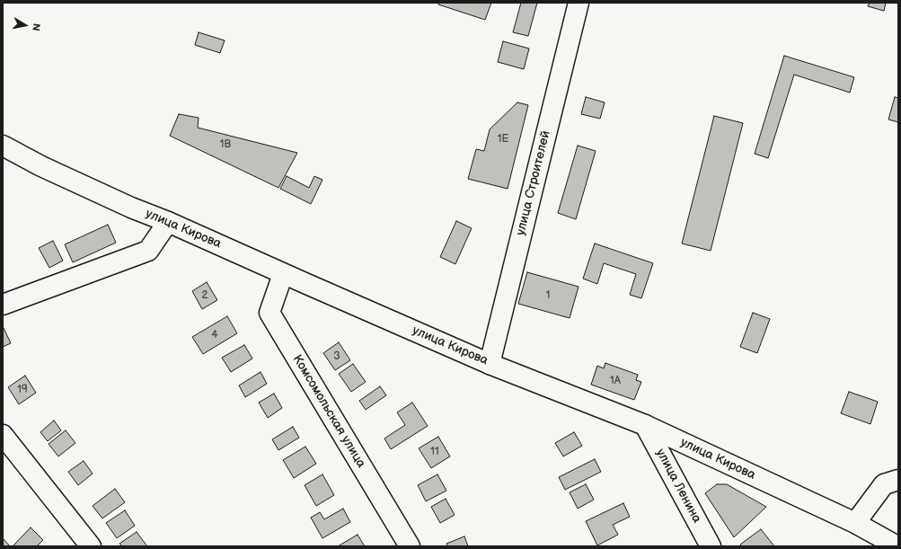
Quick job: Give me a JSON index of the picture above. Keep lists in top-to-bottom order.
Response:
{
  "streets": {
    "street": [
      "улица Строителей",
      "улица Кирова",
      "Комсомольская улица",
      "улица Ленина"
    ]
  },
  "crossings": [
    ["улица Строителей", "улица Кирова"],
    ["улица Кирова", "Комсомольская улица"],
    ["улица Кирова", "улица Ленина"]
  ],
  "house_numbers": [
    "1Е",
    "1В",
    "2",
    "1",
    "4",
    "3",
    "1A",
    "19",
    "11"
  ],
  "north": "right"
}
